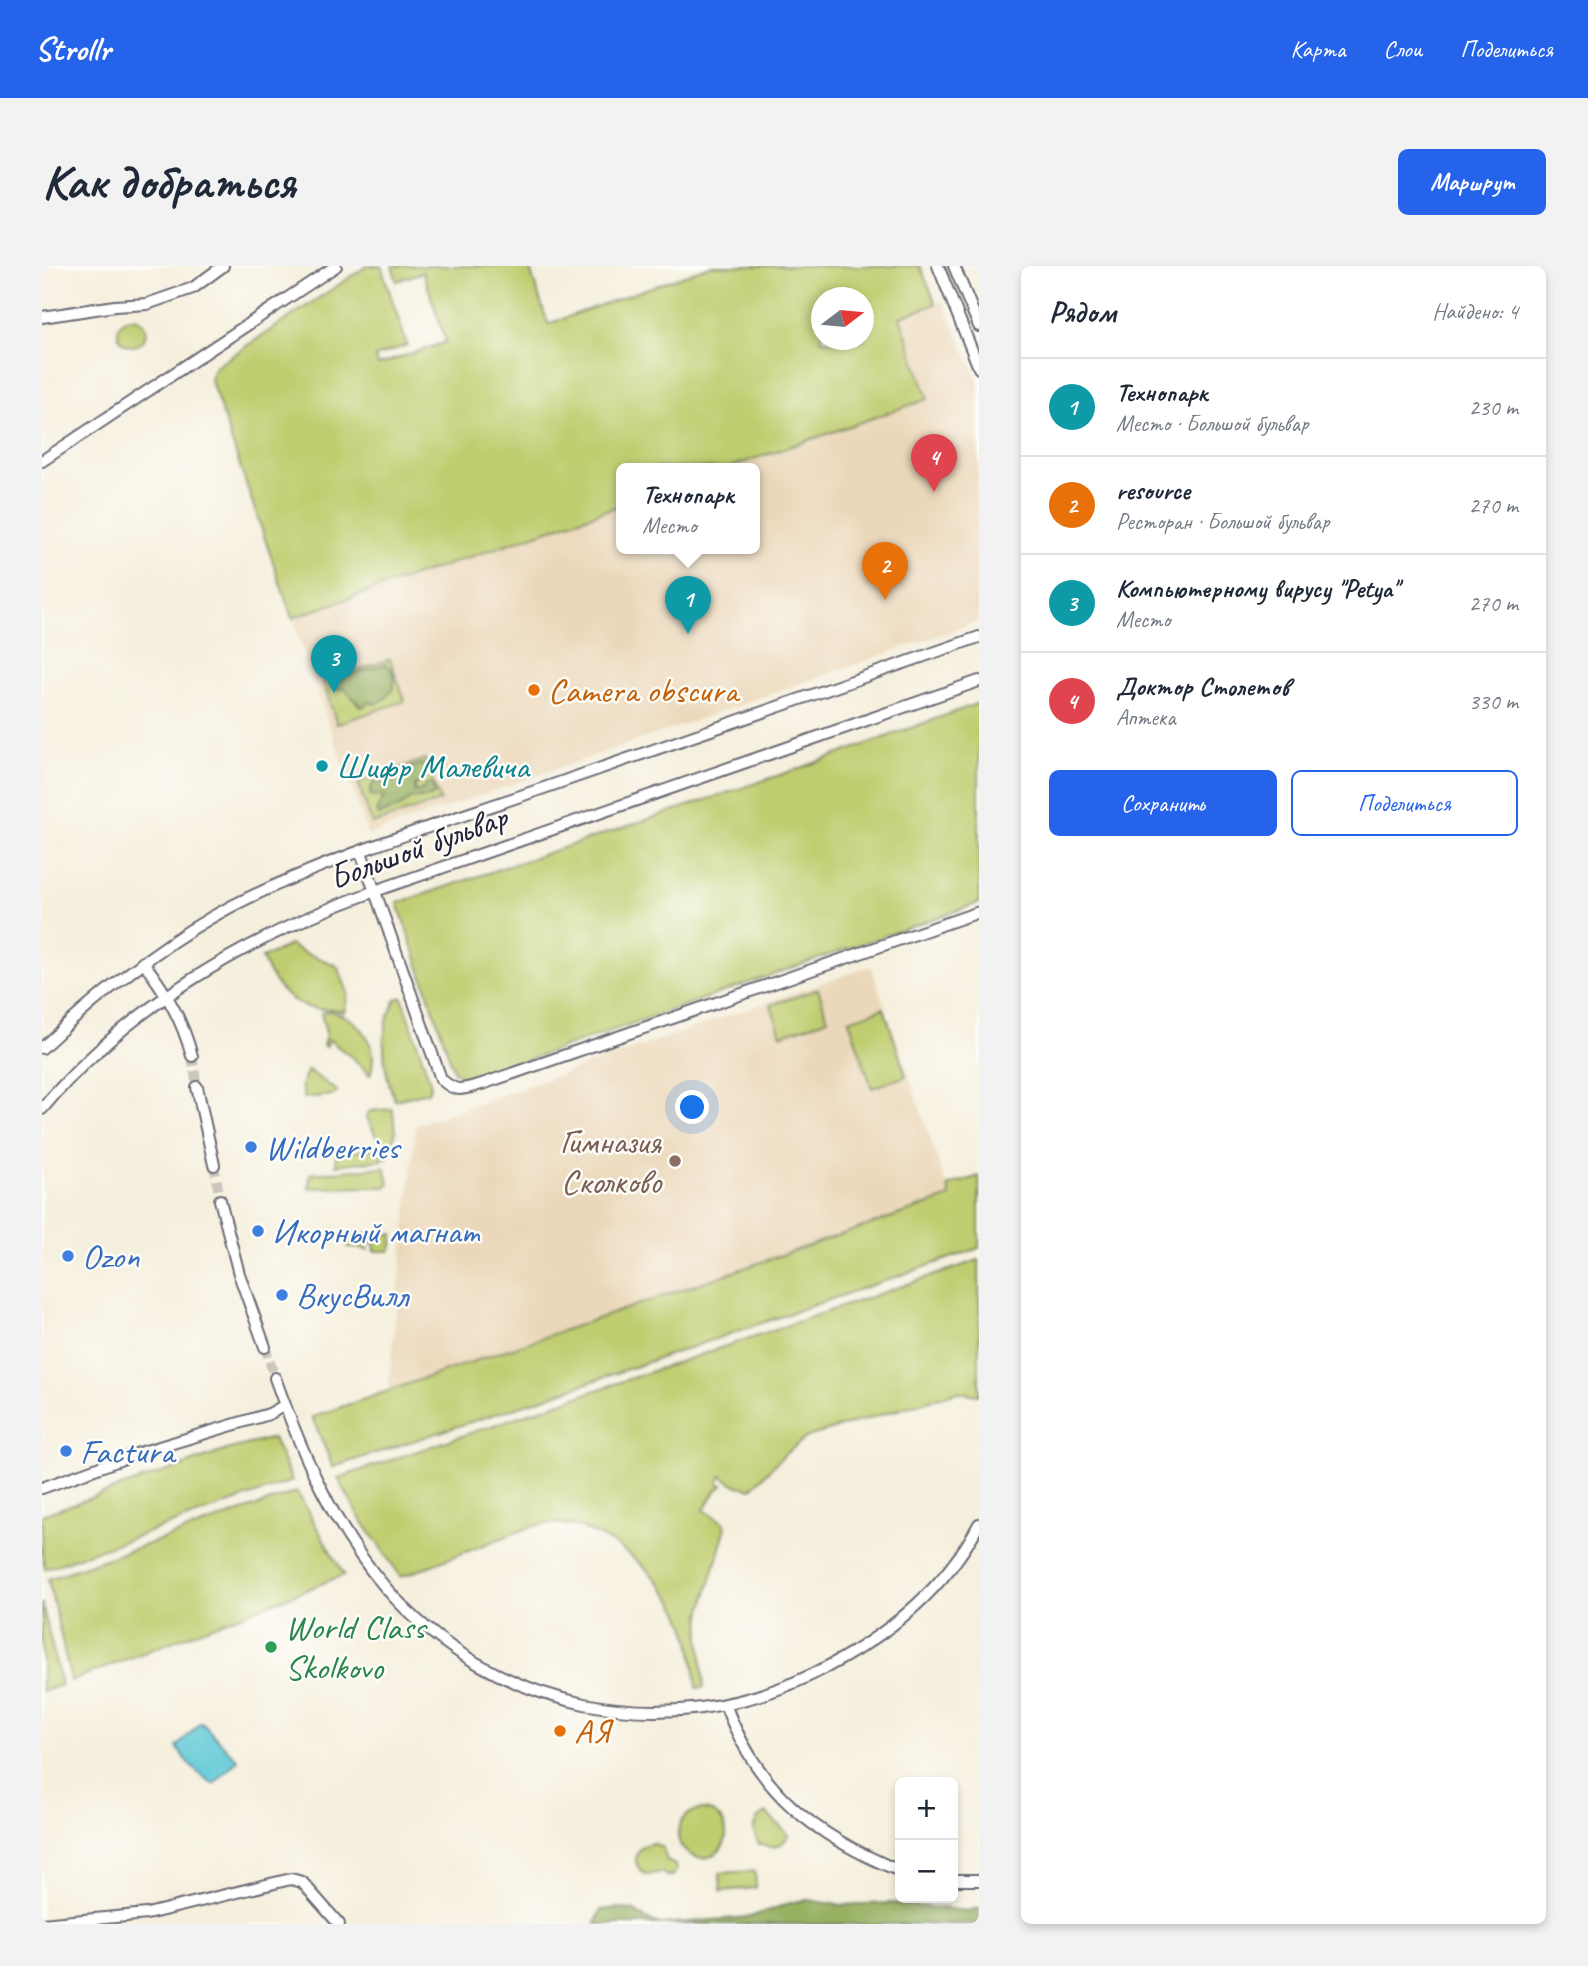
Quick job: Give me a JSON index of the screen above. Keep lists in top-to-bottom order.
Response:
{
  "streets": {
    "street": ["Большой бульвар"]
  },
  "places": [
    "Camera obscura",
    "Шифр Малевича",
    "Wildberries",
    "Гимназия Сколково",
    "Икорный магнат",
    "Ozon",
    "ВкусВилл",
    "Factura",
    "World Class Skolkovo",
    "АЯ"
  ],
  "north": "right",
  "page": {
    "header": "Strollr",
    "nav": ["Карта", "Слои", "Поделиться"],
    "buttons": [
      "Маршрут",
      ["Сохранить", "Поделиться"]
    ],
    "title": "Как добраться",
    "heading": ["Рядом", "Найдено: 4"],
    "list": [
      {
        "mark": "1",
        "name": "Технопарк",
        "note": "Место · Большой бульвар",
        "value": "230 m"
      },
      {
        "mark": "2",
        "name": "resource",
        "note": "Ресторан · Большой бульвар",
        "value": "270 m"
      },
      {
        "mark": "3",
        "name": "Компьютерному вирусу \"Petya\"",
        "note": "Место",
        "value": "270 m"
      },
      {
        "mark": "4",
        "name": "Доктор Столетов",
        "note": "Аптека",
        "value": "330 m"
      }
    ],
    "pins": [
      "4",
      "2",
      "1",
      "3"
    ],
    "popup": ["Технопарк", "Место"],
    "map_buttons": ["+", "−"]
  }
}
